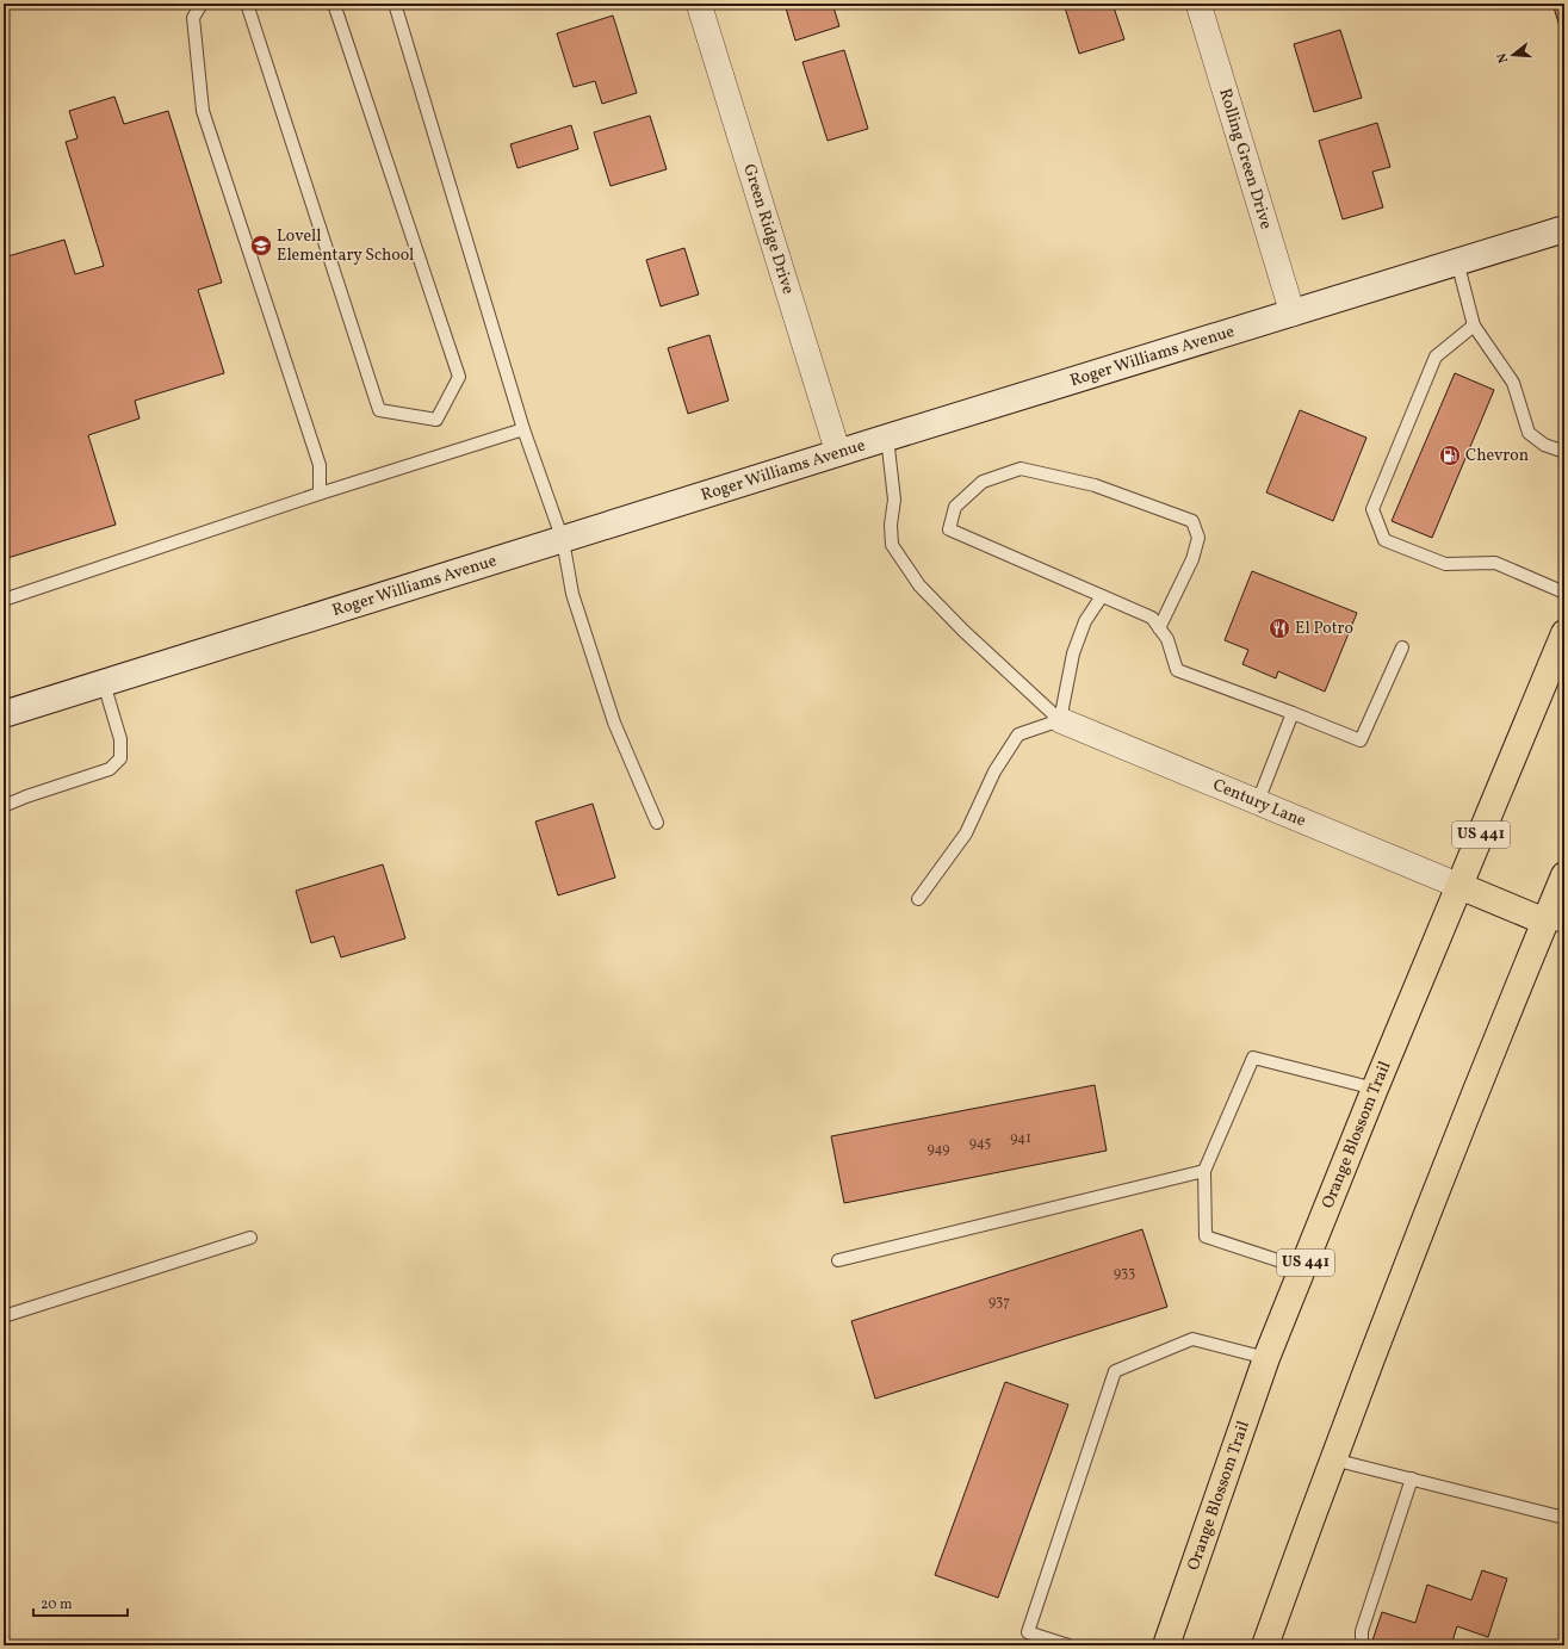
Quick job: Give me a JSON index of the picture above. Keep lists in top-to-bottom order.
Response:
{
  "streets": {
    "main road": ["US 441", "Orange Blossom Trail"],
    "street": [
      "Rolling Green Drive",
      "Green Ridge Drive",
      "Roger Williams Avenue",
      "Century Lane"
    ]
  },
  "crossings": [
    ["Rolling Green Drive", "Roger Williams Avenue"],
    ["Green Ridge Drive", "Roger Williams Avenue"],
    ["Century Lane", "Orange Blossom Trail"]
  ],
  "places": {
    "school or university": ["Lovell Elementary School"],
    "fuel station": ["Chevron"],
    "restaurant": ["El Potro"]
  },
  "house_numbers": [
    "941",
    "945",
    "949",
    "933",
    "937"
  ],
  "scale_bar": "20 m",
  "north": "left"
}
